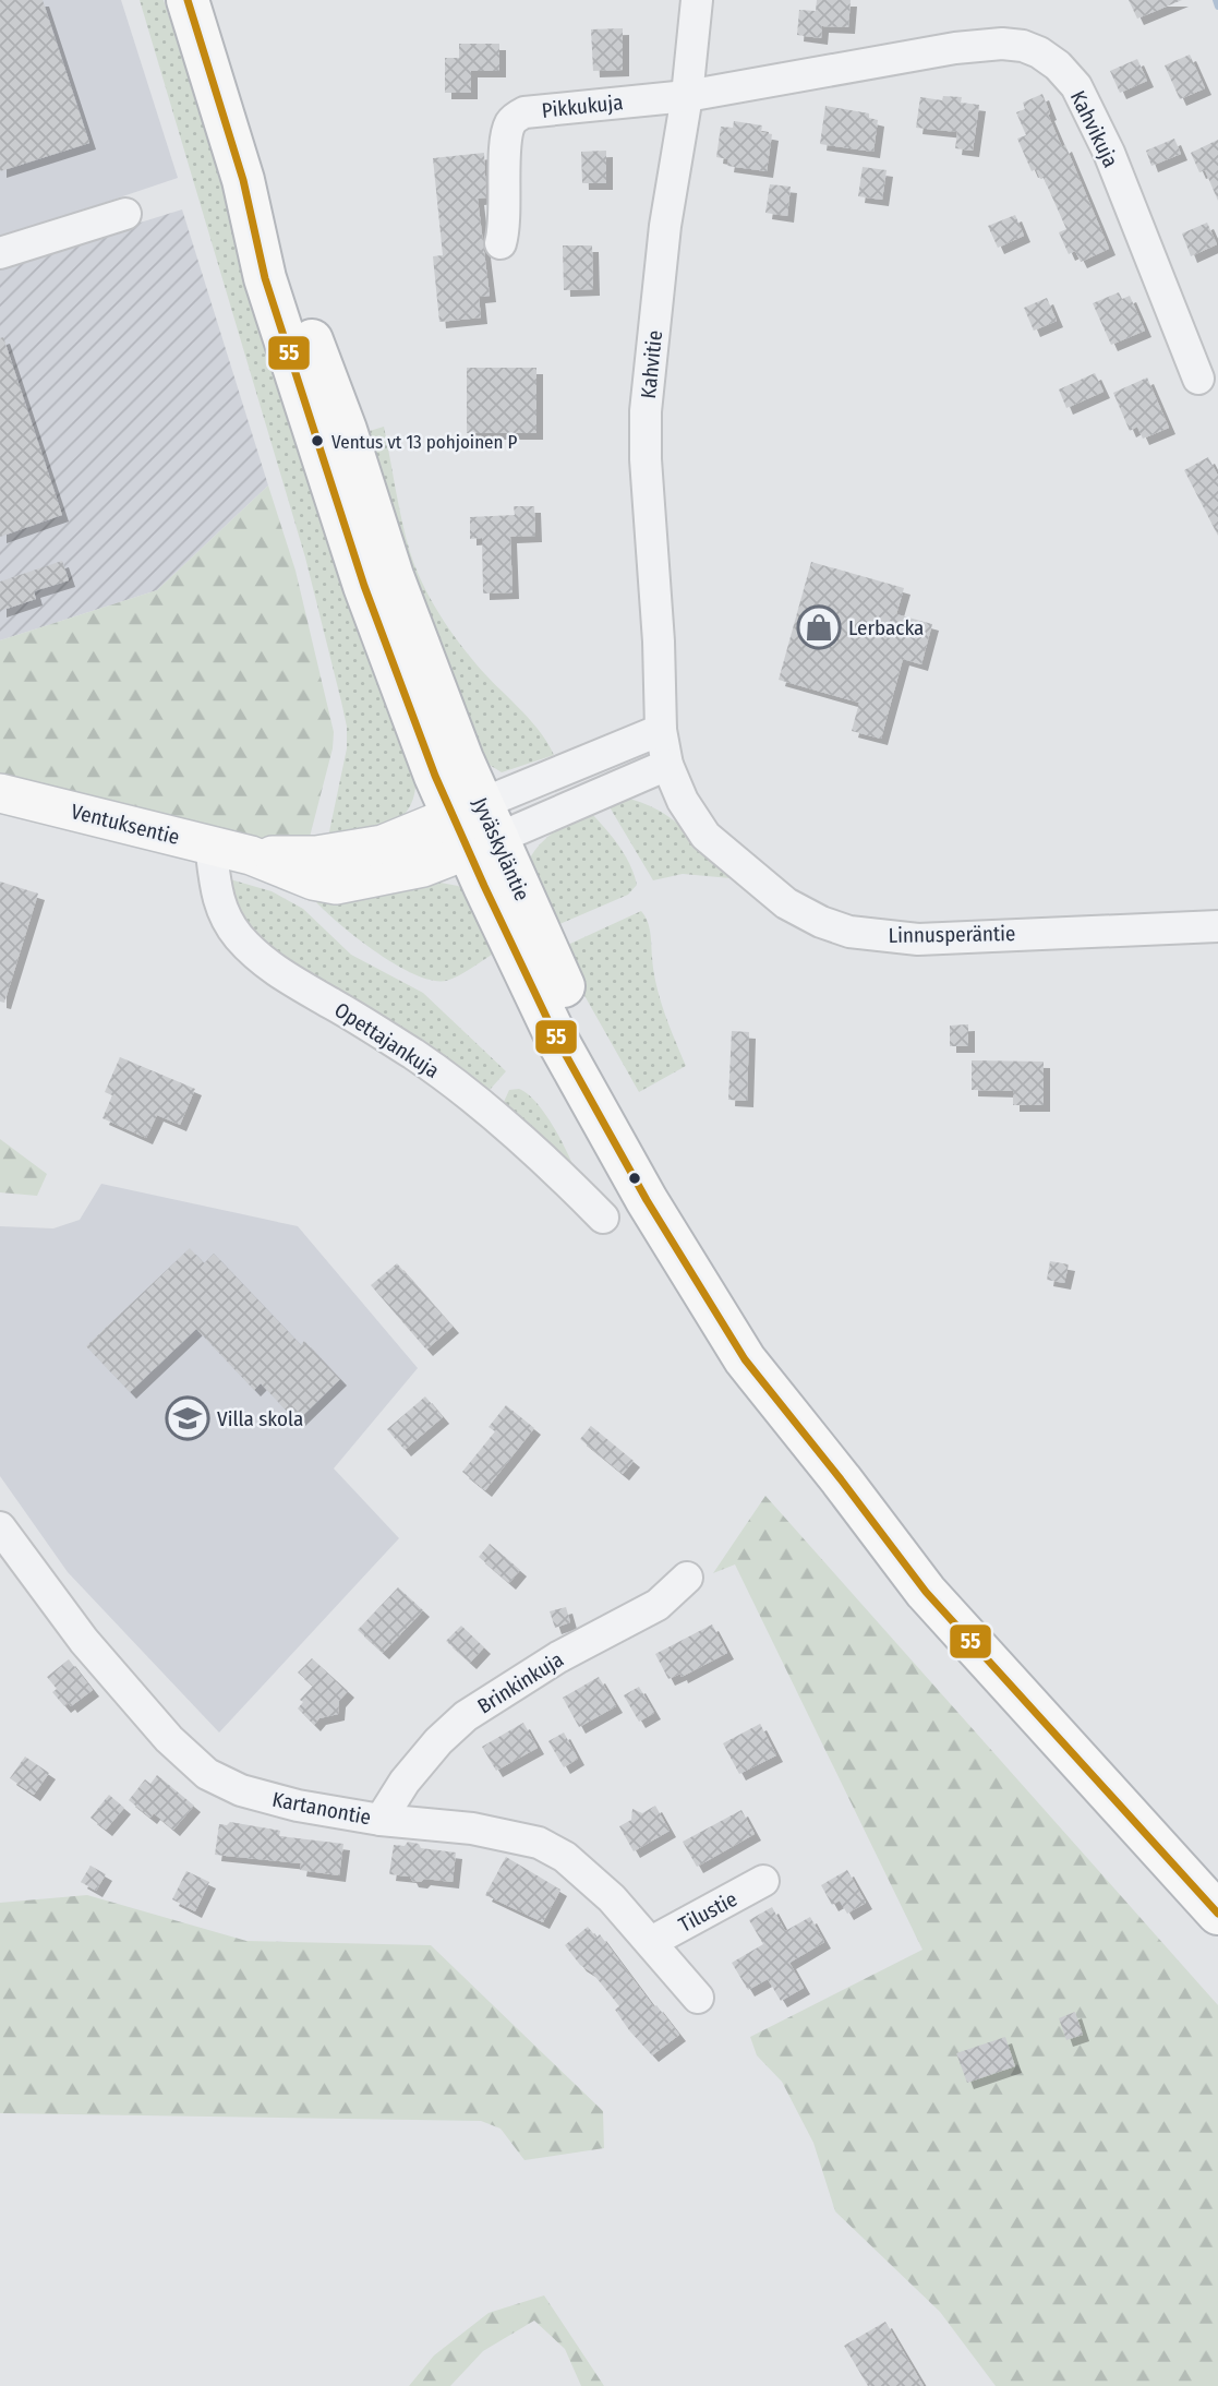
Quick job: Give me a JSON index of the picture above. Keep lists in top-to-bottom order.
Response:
{
  "streets": {
    "highway": ["Jyväskyläntie"],
    "main road": ["Ventuksentie"],
    "street": [
      "Pikkukuja",
      "Kahvikuja",
      "Kahvitie",
      "Linnusperäntie",
      "Opettajankuja",
      "Brinkinkuja",
      "Kartanontie",
      "Tilustie"
    ]
  },
  "crossings": [
    ["Pikkukuja", "Kahvikuja"],
    ["Pikkukuja", "Kahvitie"],
    ["Kahvikuja", "Kahvitie"],
    ["Kahvitie", "Linnusperäntie"],
    ["Ventuksentie", "Jyväskyläntie"],
    ["Ventuksentie", "Opettajankuja"],
    ["Brinkinkuja", "Kartanontie"],
    ["Kartanontie", "Tilustie"]
  ],
  "places": {
    "other": ["Ventus vt 13 pohjoinen P"],
    "shop": ["Lerbacka"],
    "school or university": ["Villa skola"]
  },
  "lines": ["transit line 55"]
}
